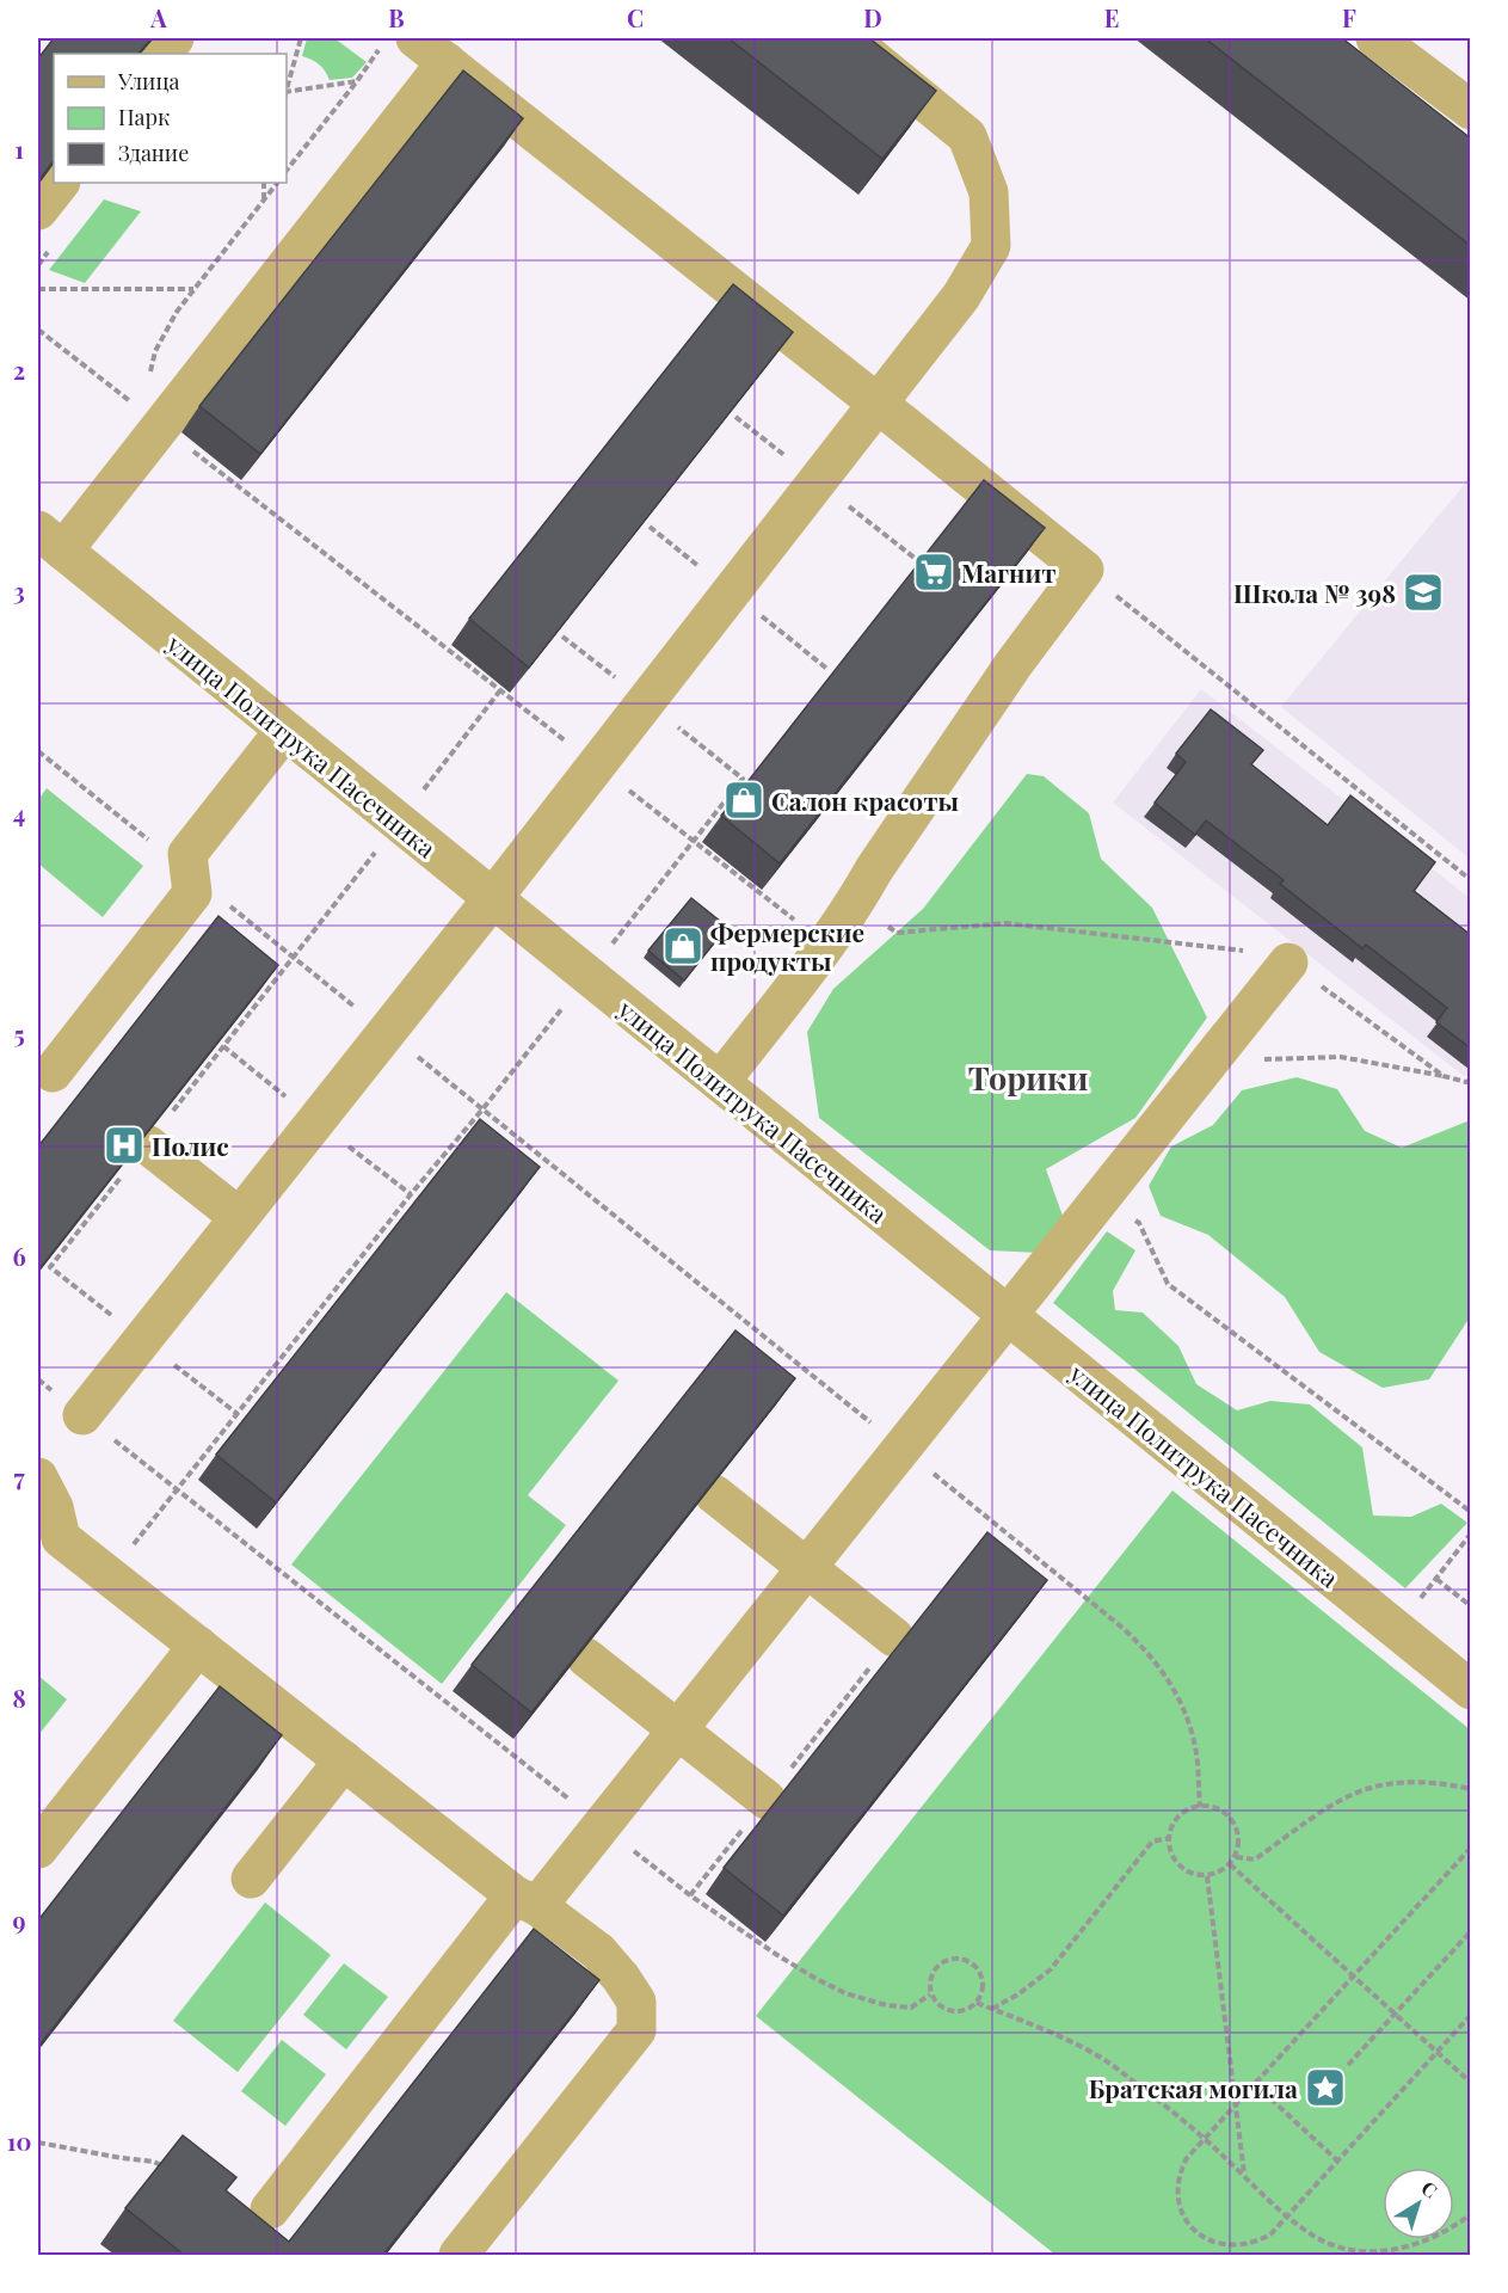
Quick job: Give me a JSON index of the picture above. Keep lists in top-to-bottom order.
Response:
{
  "streets": {
    "street": ["улица Политрука Пасечника"]
  },
  "districts": ["Торики"],
  "places": {
    "supermarket": ["Магнит"],
    "school or university": ["Школа № 398"],
    "shop": ["Салон красоты", "Фермерские продукты"],
    "hospital": ["Полис"],
    "place": ["Братская могила"]
  },
  "legend": ["Улица", "Парк", "Здание"],
  "north": "top right",
  "grid": {
    "columns": [
      "A",
      "B",
      "C",
      "D",
      "E",
      "F"
    ],
    "rows": [
      "1",
      "2",
      "3",
      "4",
      "5",
      "6",
      "7",
      "8",
      "9",
      "10"
    ]
  }
}
